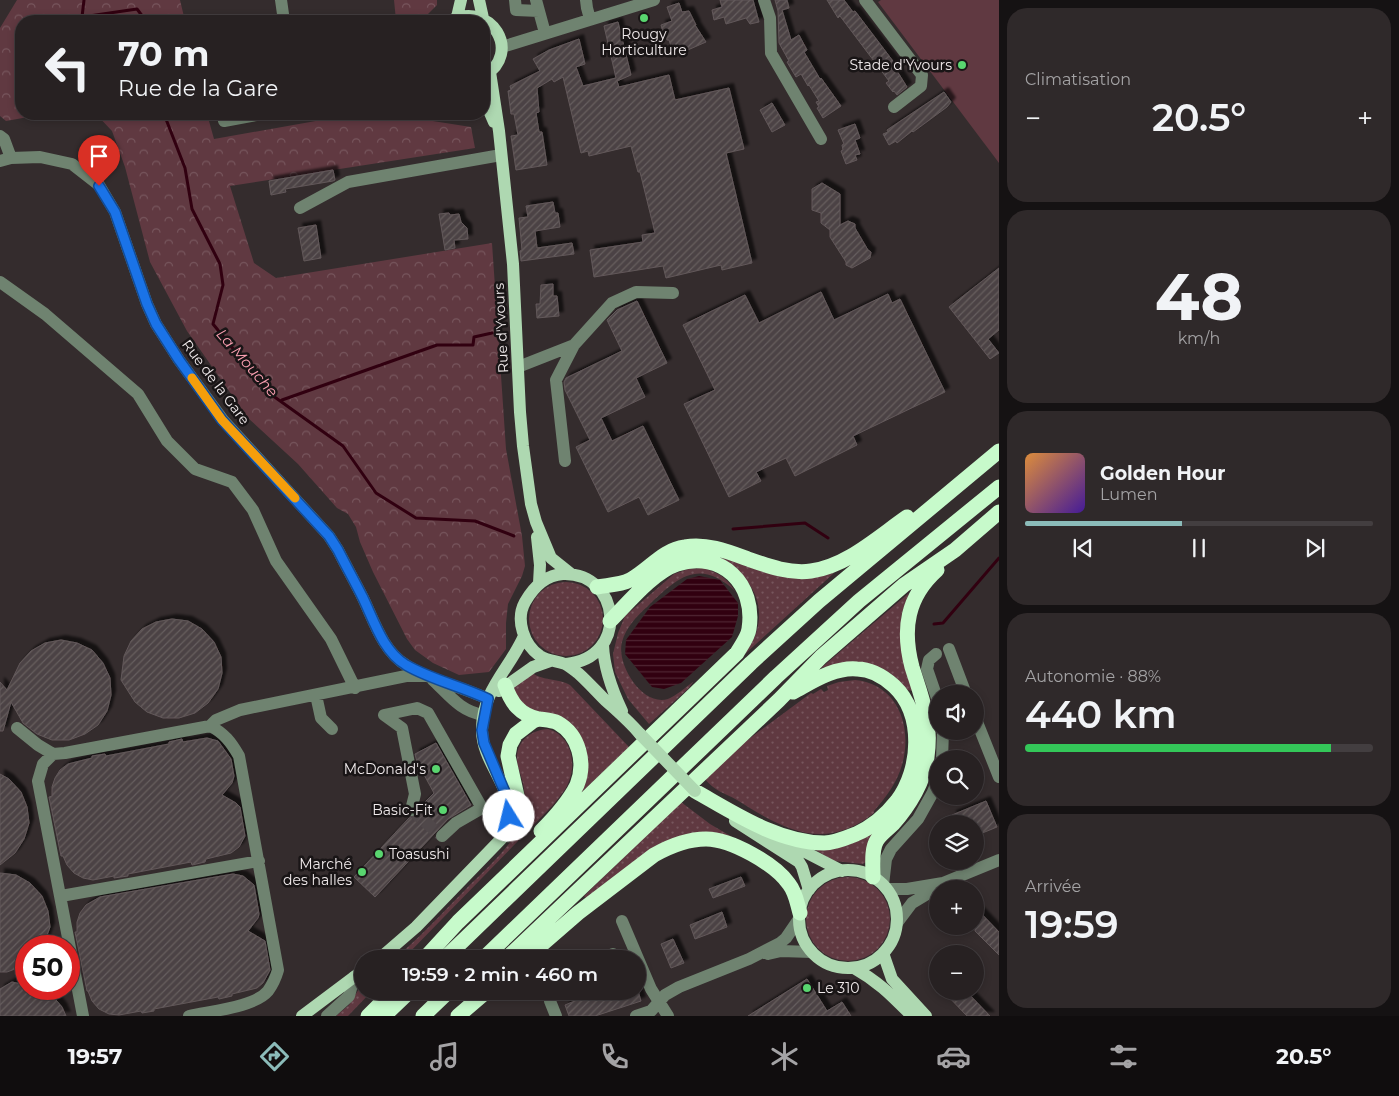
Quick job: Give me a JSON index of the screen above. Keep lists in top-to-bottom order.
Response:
{
  "streets": {
    "main road": ["Rue d'Yvours"],
    "street": ["Rue de la Gare"]
  },
  "water": ["La Mouche"],
  "places": [
    "Rougy Horticulture",
    "Stade d'Yvours",
    "McDonald's",
    "Basic-Fit",
    "Toasushi",
    "Marché des halles",
    "Le 310"
  ],
  "page": {
    "tile": [
      "Climatisation",
      ["48", "km/h"],
      ["Autonomie · 88%", "440 km"],
      ["Arrivée", "19:59"]
    ],
    "turn": ["70 m", "Rue de la Gare"],
    "heat": ["−", "20.5°", "+"],
    "song": ["Golden Hour", "Lumen"],
    "map_buttons": ["+", "−"],
    "limit": "50",
    "trip": "19:59 · 2 min · 460 m",
    "tabs": ["19:57", "20.5°"]
  }
}
